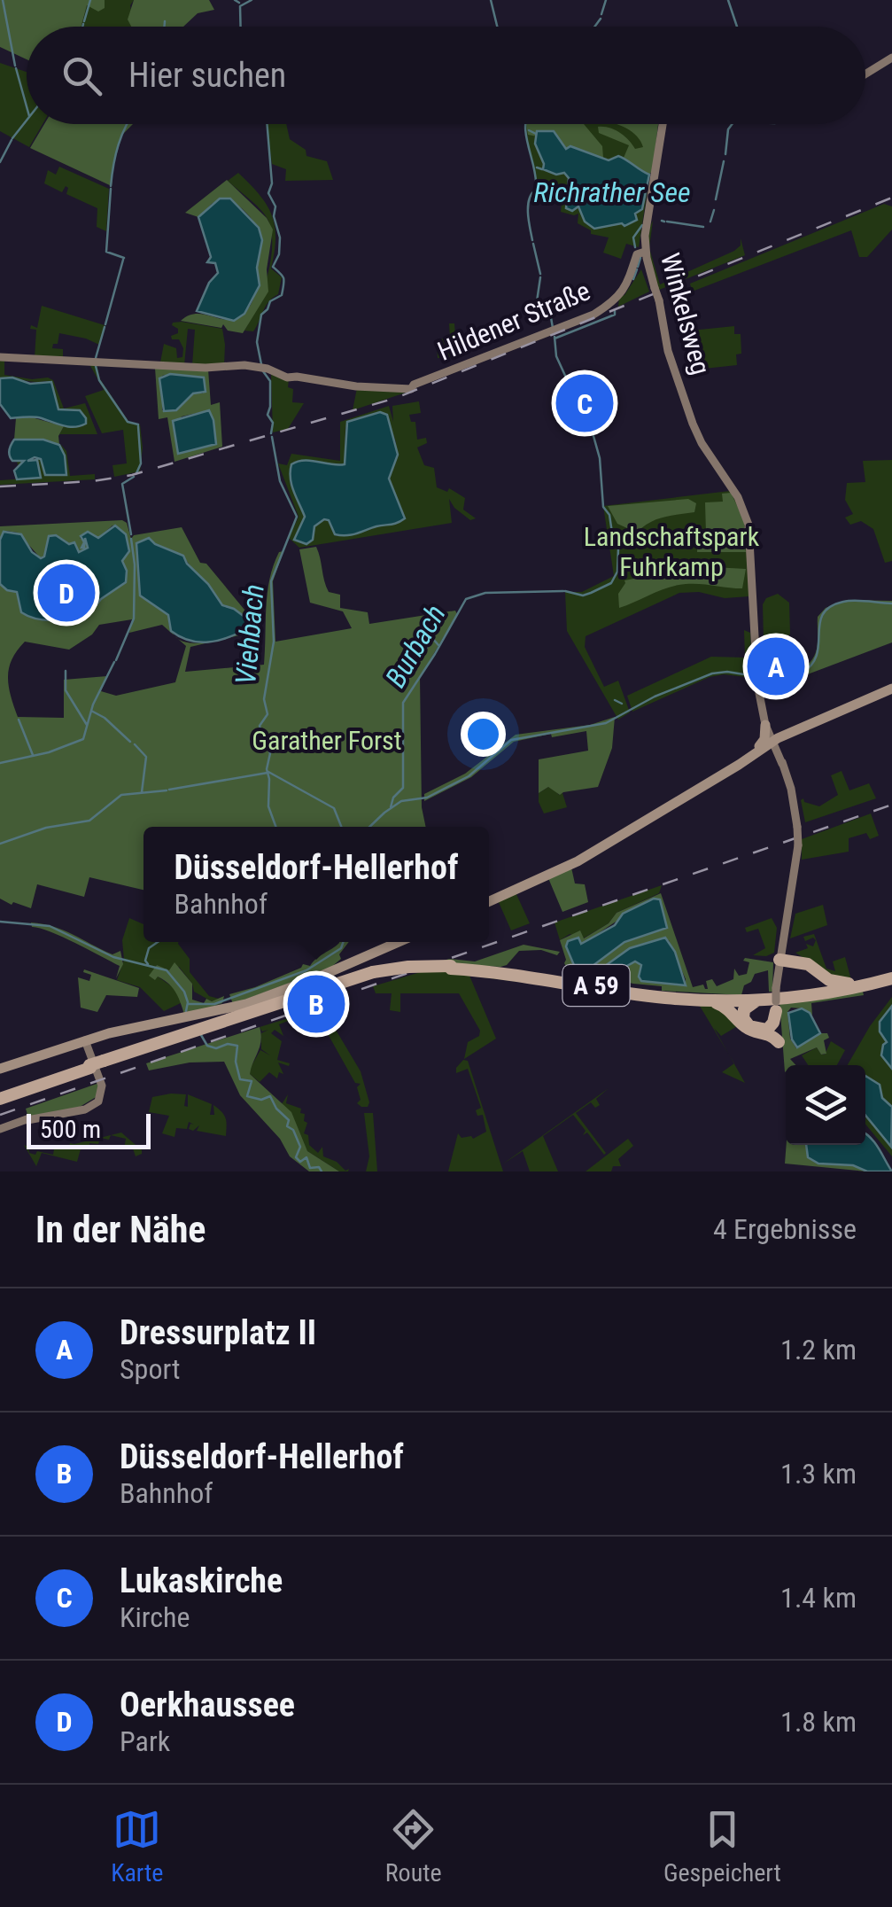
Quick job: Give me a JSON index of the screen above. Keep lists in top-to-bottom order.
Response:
{
  "streets": {
    "highway": ["A 59"],
    "main road": ["Winkelsweg", "Hildener Straße"]
  },
  "crossings": [
    ["Winkelsweg", "Hildener Straße"]
  ],
  "water": ["Richrather See", "Viehbach", "Burbach"],
  "parks": ["Landschaftspark Fuhrkamp", "Garather Forst"],
  "scale_bar": "500 m",
  "page": {
    "search": "Hier suchen",
    "pins": [
      "C",
      "D",
      "A",
      "B"
    ],
    "popup": ["Düsseldorf-Hellerhof", "Bahnhof"],
    "scale": "500 m",
    "heading": ["In der Nähe", "4 Ergebnisse"],
    "list": [
      {
        "mark": "A",
        "name": "Dressurplatz II",
        "note": "Sport",
        "value": "1.2 km"
      },
      {
        "mark": "B",
        "name": "Düsseldorf-Hellerhof",
        "note": "Bahnhof",
        "value": "1.3 km"
      },
      {
        "mark": "C",
        "name": "Lukaskirche",
        "note": "Kirche",
        "value": "1.4 km"
      },
      {
        "mark": "D",
        "name": "Oerkhaussee",
        "note": "Park",
        "value": "1.8 km"
      }
    ],
    "nav": ["Karte", "Route", "Gespeichert"]
  }
}
